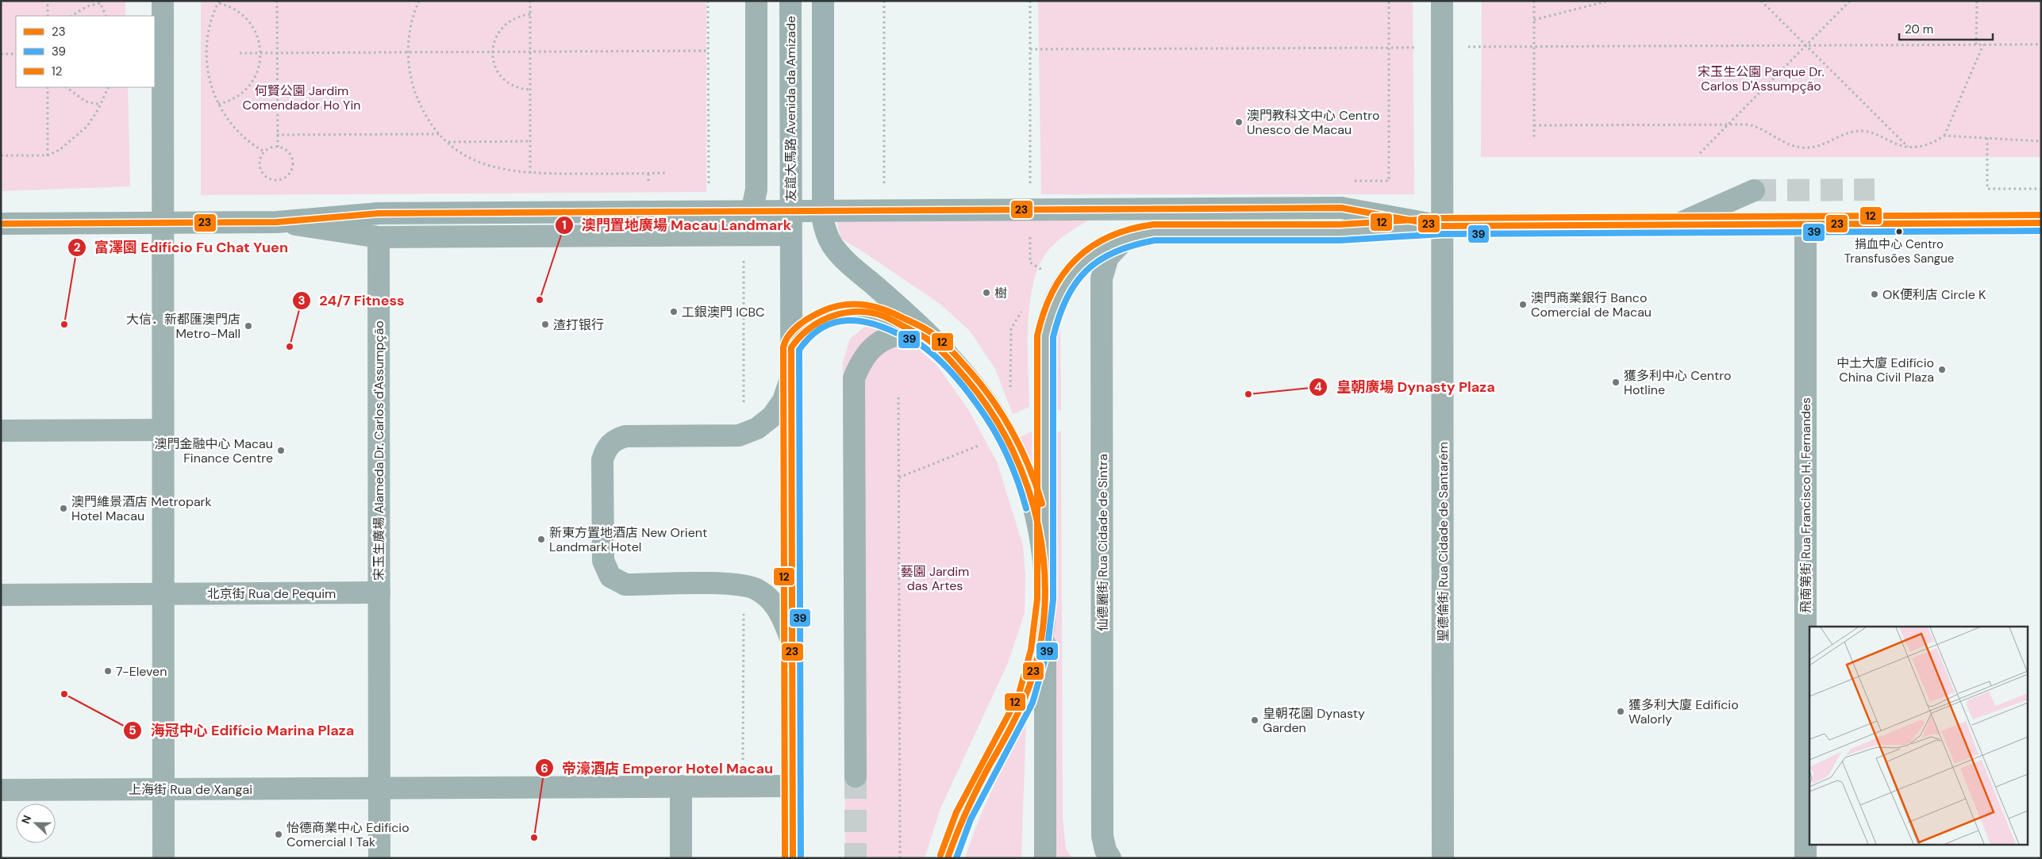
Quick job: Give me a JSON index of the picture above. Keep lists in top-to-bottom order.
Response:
{
  "streets": {
    "main road": ["友誼大馬路 Avenida da Amizade"],
    "street": [
      "宋玉生廣場 Alameda Dr. Carlos d'Assumpção",
      "飛南第街 Rua Francisco H. Fernandes",
      "聖德倫街 Rua Cidade de Santarém",
      "仙德麗街 Rua Cidade de Sintra",
      "北京街 Rua de Pequim",
      "上海街 Rua de Xangai"
    ]
  },
  "crossings": [
    ["友誼大馬路 Avenida da Amizade", "上海街 Rua de Xangai"],
    ["宋玉生廣場 Alameda Dr. Carlos d'Assumpção", "北京街 Rua de Pequim"]
  ],
  "parks": ["宋玉生公園 Parque Dr. Carlos D'Assumpção", "何賢公園 Jardim Comendador Ho Yin", "藝園 Jardim das Artes"],
  "places": [
    "澳門教科文中心 Centro Unesco de Macau",
    "捐血中心 Centro Transfusões Sangue",
    "樹",
    "OK便利店 Circle K",
    "澳門置地廣場 Macau Landmark",
    "澳門商業銀行 Banco Comercial de Macau",
    "工銀澳門 ICBC",
    "富澤園 Edifício Fu Chat Yuen",
    "渣打银行",
    "大信．新都匯澳門店 Metro-Mall",
    "24/7 Fitness",
    "中土大廈 Edifício China Civil Plaza",
    "獲多利中心 Centro Hotline",
    "皇朝廣場 Dynasty Plaza",
    "澳門金融中心 Macau Finance Centre",
    "澳門維景酒店 Metropark Hotel Macau",
    "新東方置地酒店 New Orient Landmark Hotel",
    "7-Eleven",
    "海冠中心 Edifício Marina Plaza",
    "獲多利大廈 Edifício Walorly",
    "皇朝花園 Dynasty Garden",
    "怡德商業中心 Edifício Comercial I Tak",
    "帝濠酒店 Emperor Hotel Macau"
  ],
  "lines": ["transit line 23", "transit line 12", "transit line 39"],
  "legend": ["23", "39", "12"],
  "scale_bar": "20 m",
  "north": "left"
}
